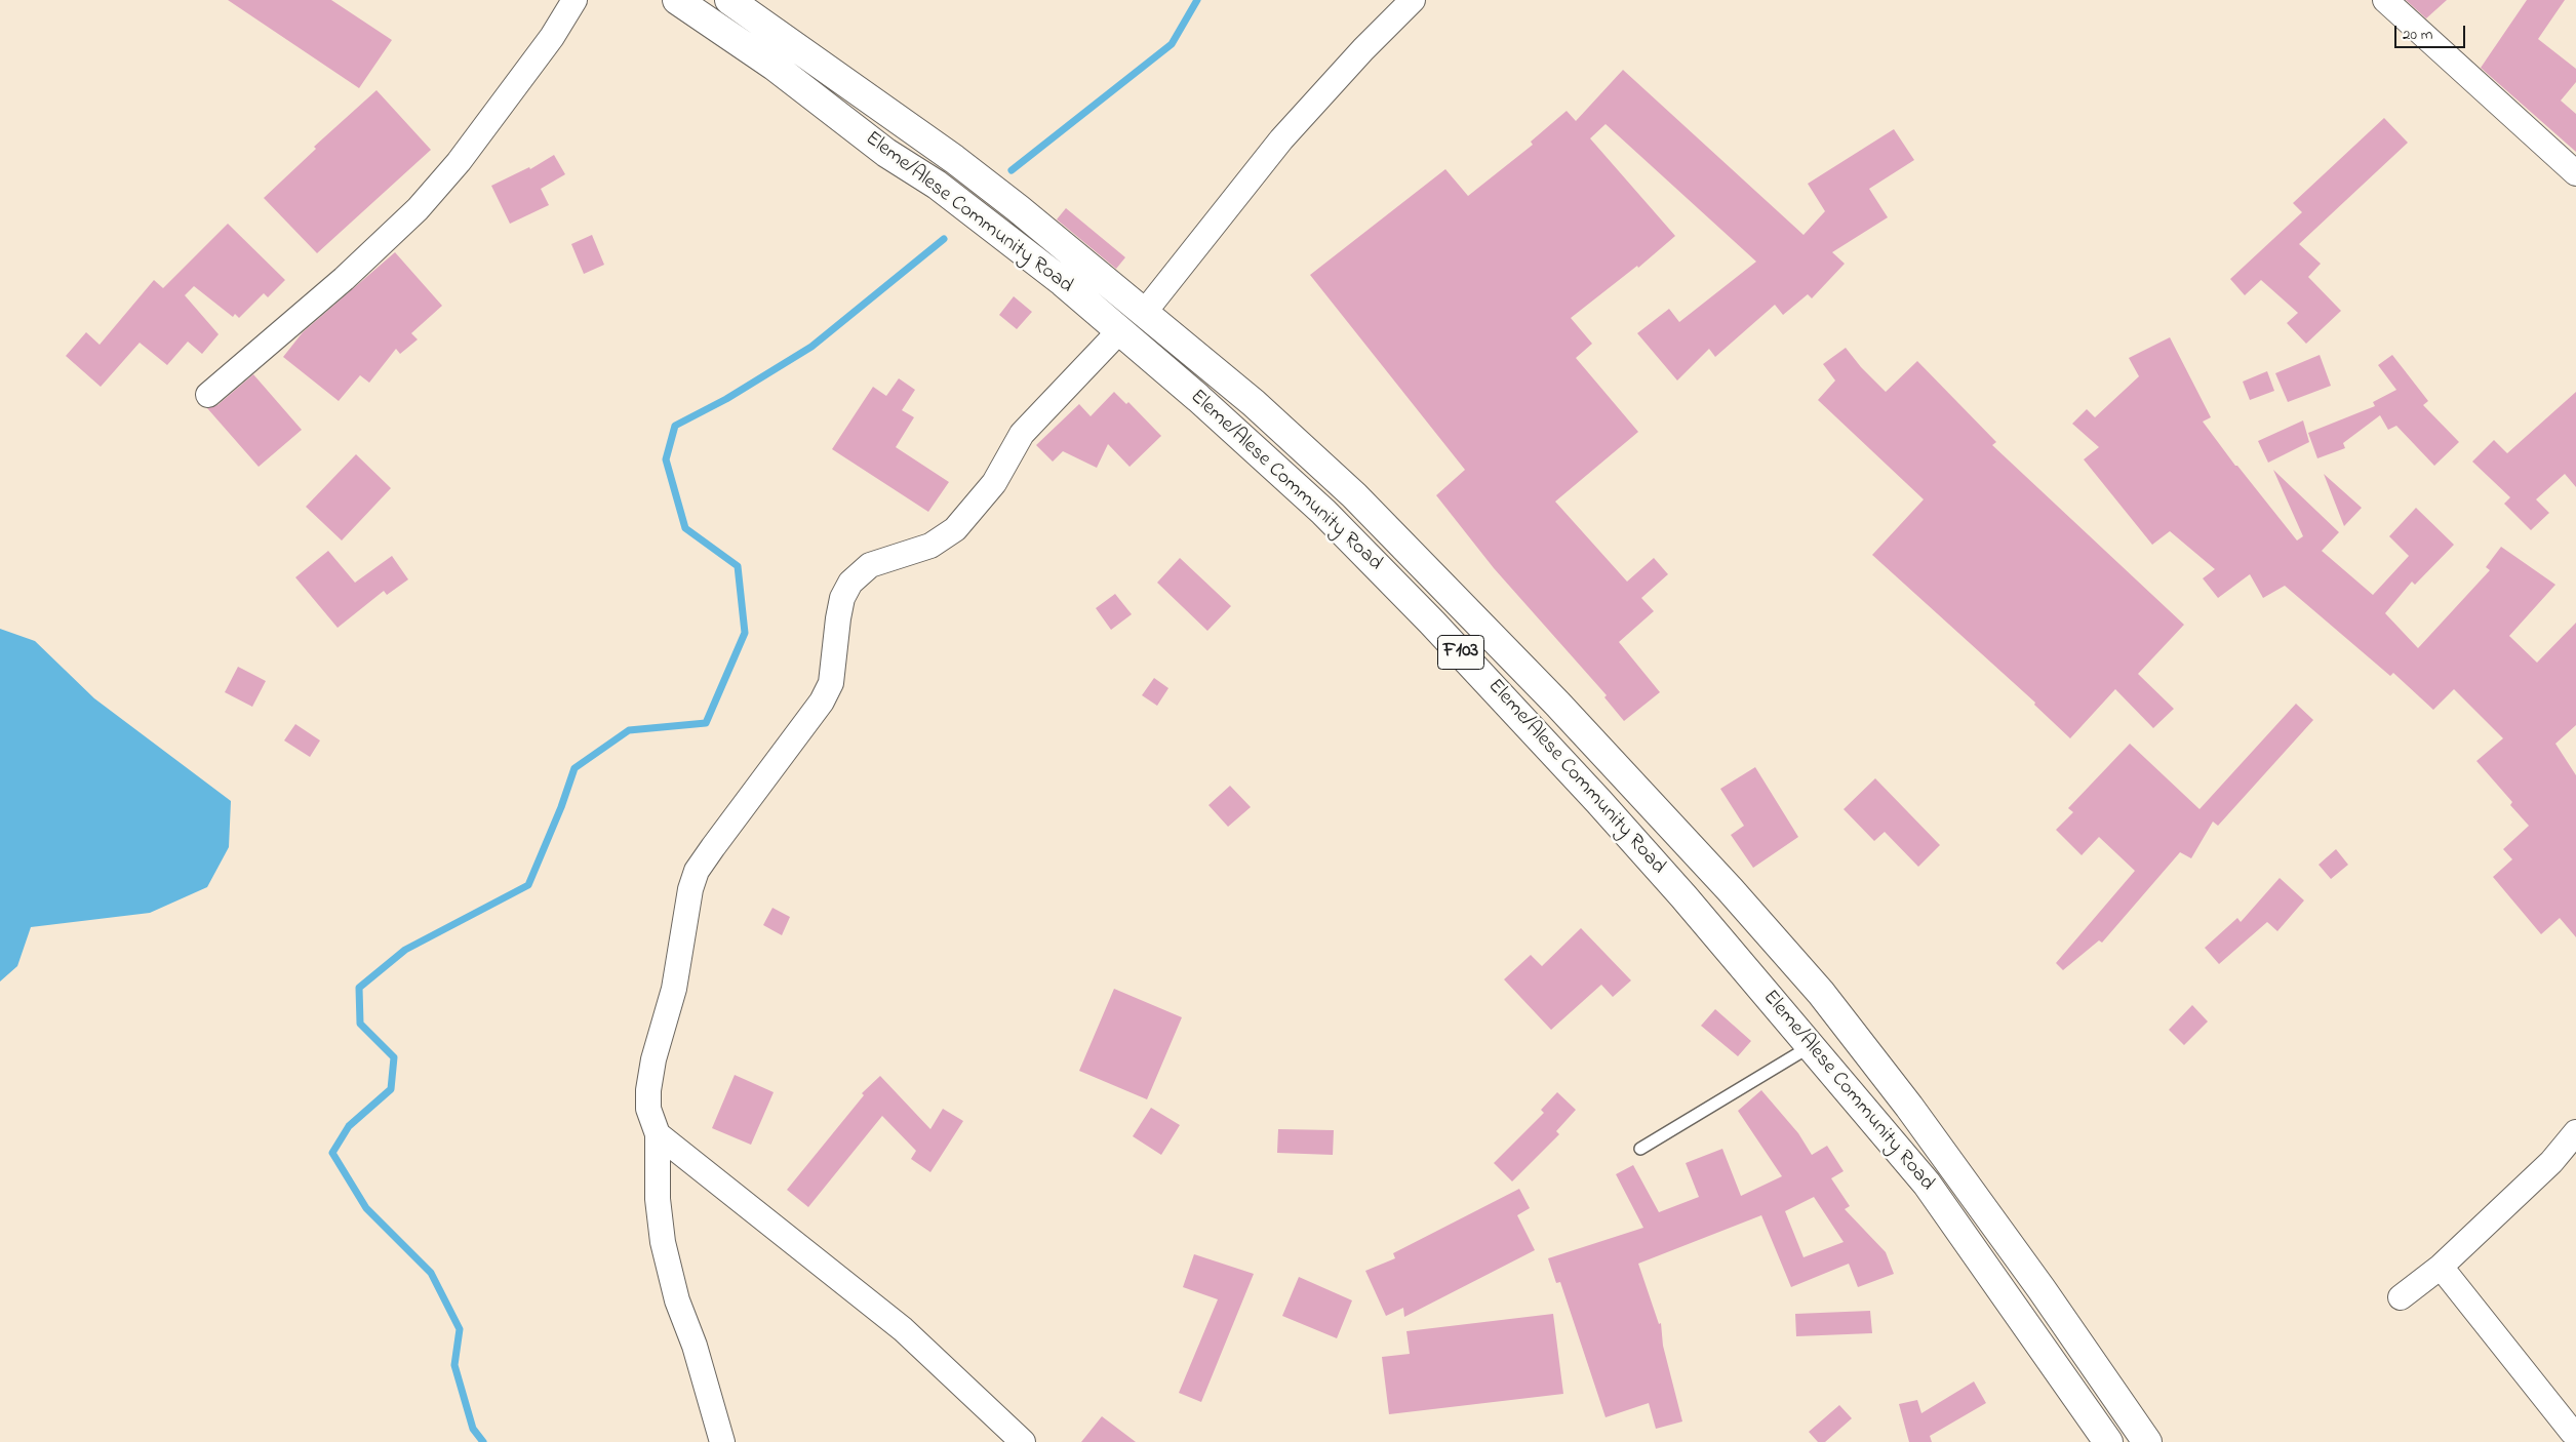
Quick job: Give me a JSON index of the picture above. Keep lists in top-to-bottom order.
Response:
{
  "streets": {
    "main road": ["Eleme/Alese Community Road", "F103"]
  },
  "scale_bar": "20 m"
}
